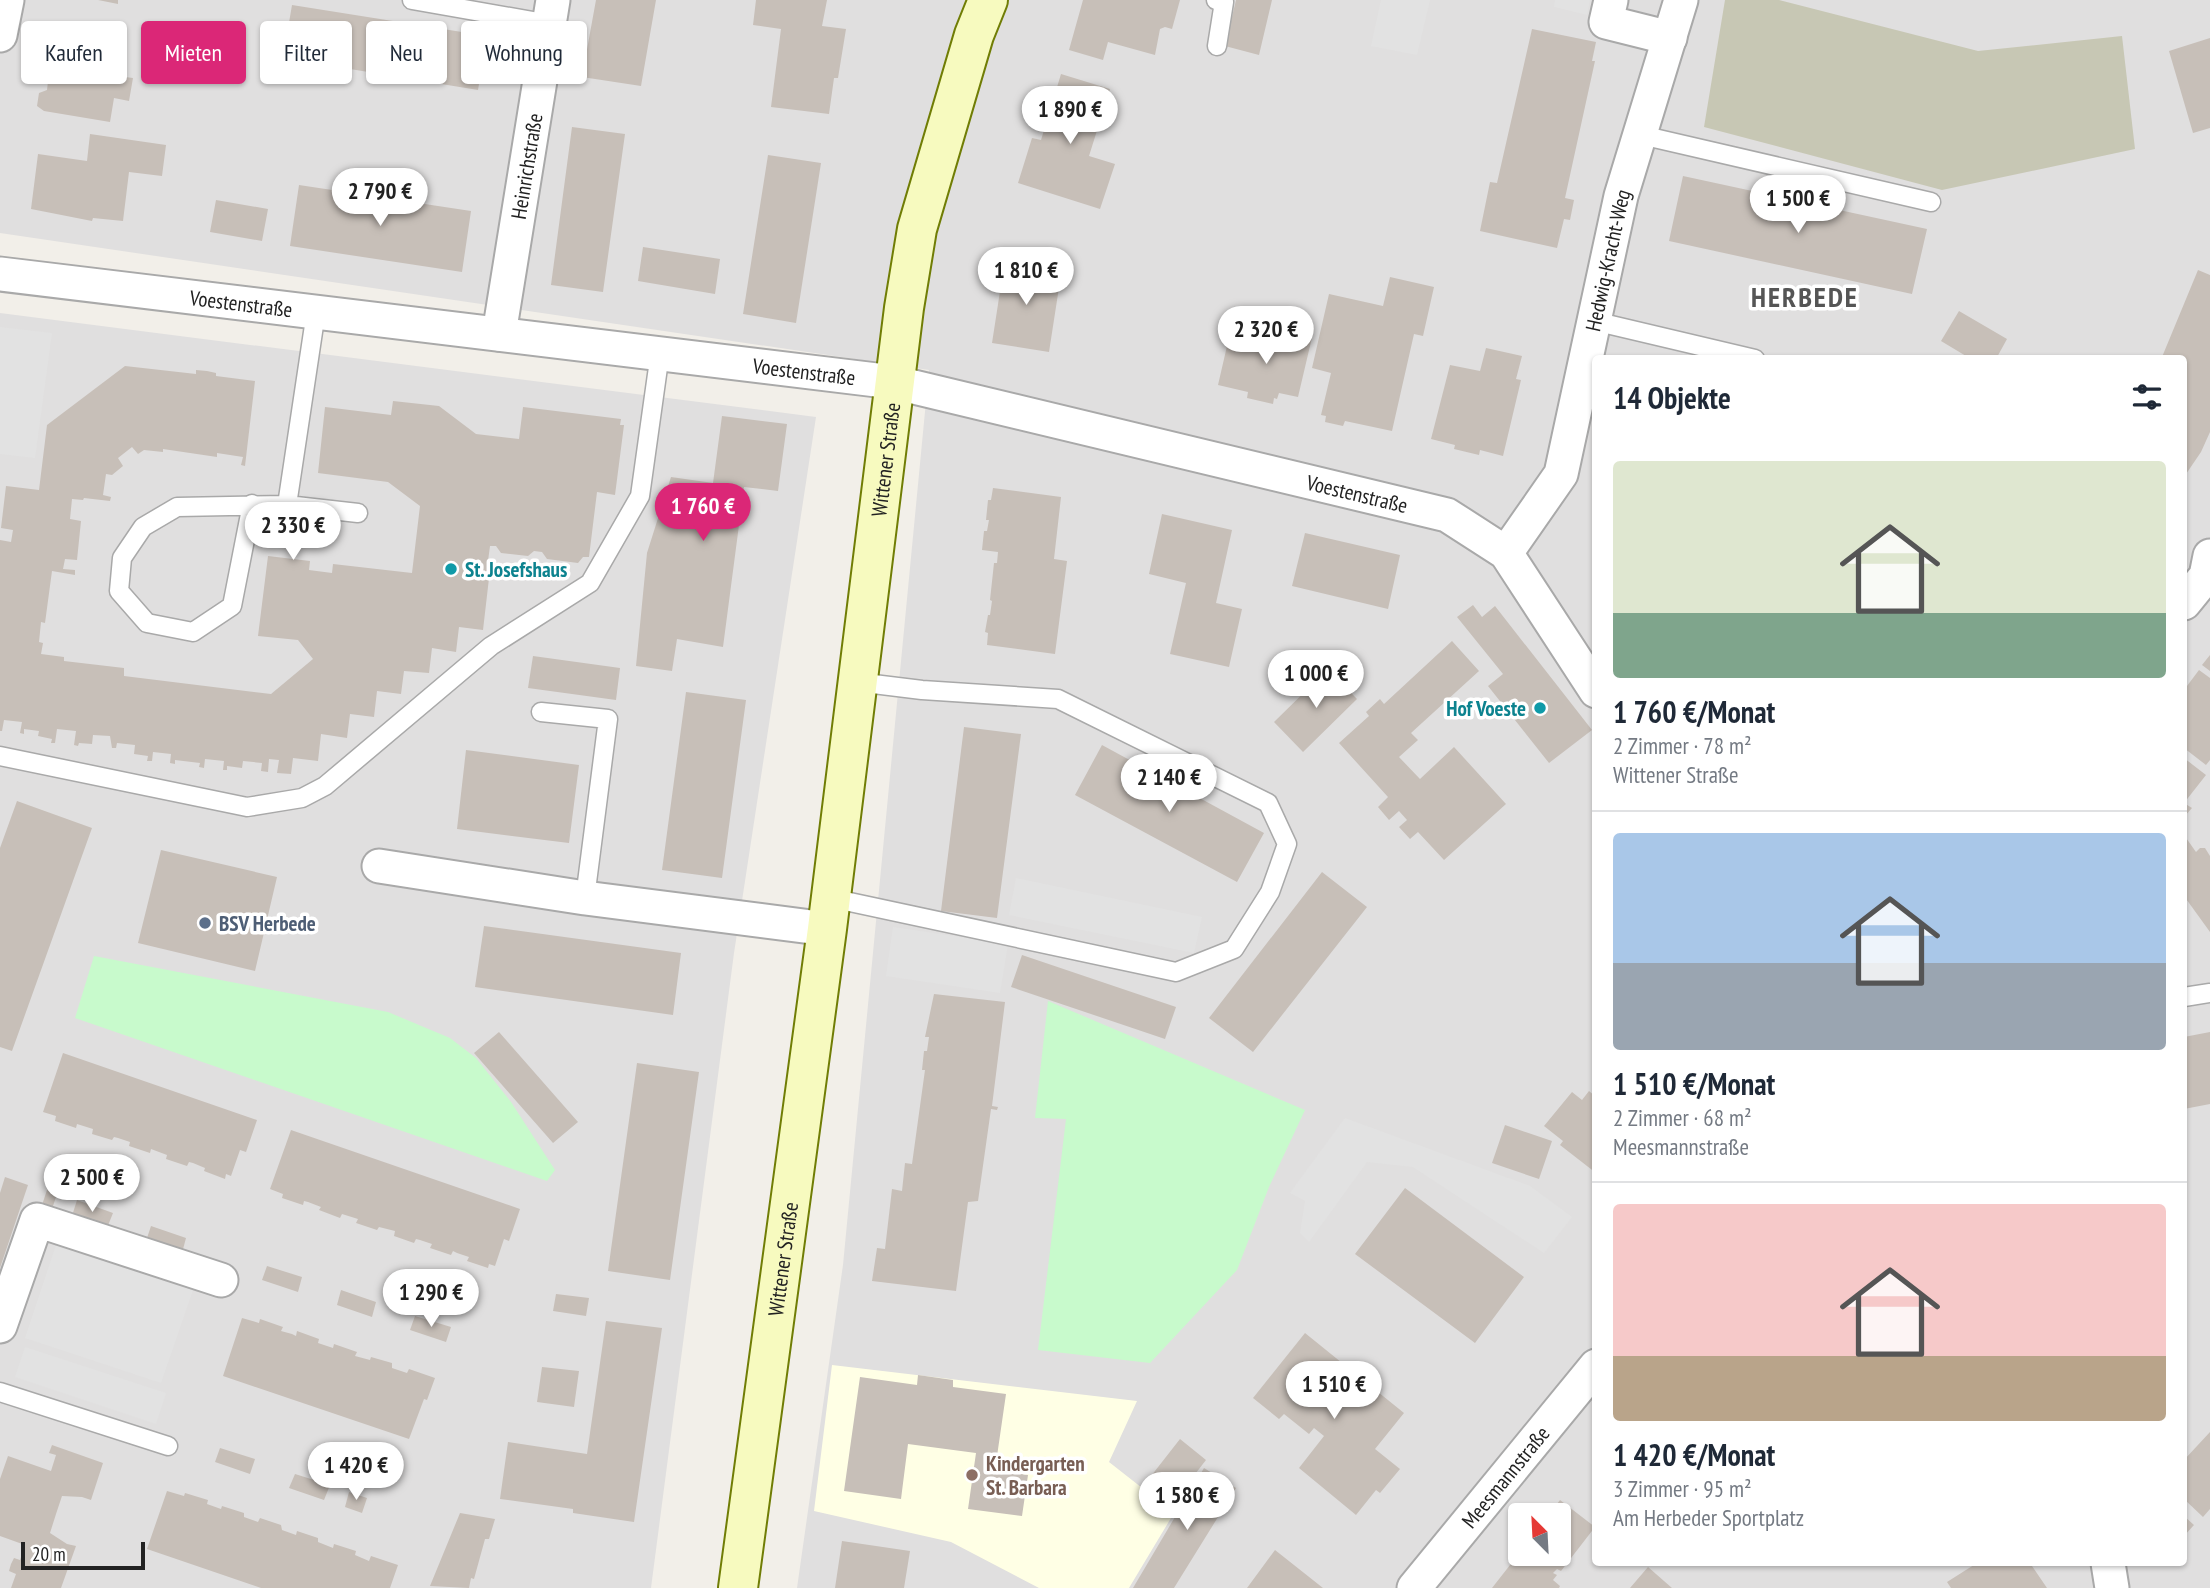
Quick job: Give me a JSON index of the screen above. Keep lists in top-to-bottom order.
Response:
{
  "streets": {
    "main road": ["Wittener Straße"],
    "street": [
      "Heinrichstraße",
      "Hedwig-Kracht-Weg",
      "Voestenstraße",
      "Meesmannstraße"
    ]
  },
  "crossings": [
    ["Heinrichstraße", "Voestenstraße"],
    ["Hedwig-Kracht-Weg", "Voestenstraße"],
    ["Voestenstraße", "Wittener Straße"]
  ],
  "districts": ["HERBEDE"],
  "places": [
    "St. Josefshaus",
    "Hof Voeste",
    "BSV Herbede",
    "Kindergarten St. Barbara"
  ],
  "scale_bar": "20 m",
  "north": "top left",
  "page": {
    "chip": [
      "Kaufen",
      "Mieten",
      "Filter",
      "Neu",
      "Wohnung"
    ],
    "price": [
      "1 890 €",
      "2 790 €",
      "1 500 €",
      "1 810 €",
      "2 320 €",
      "1 760 €",
      "2 330 €",
      "1 000 €",
      "2 140 €",
      "2 500 €",
      "1 290 €",
      "1 510 €",
      "1 420 €",
      "1 580 €"
    ],
    "heading": "14 Objekte",
    "list": [
      {
        "name": "1 760 €/Monat",
        "note": "2 Zimmer · 78 m² · Wittener Straße"
      },
      {
        "name": "1 510 €/Monat",
        "note": "2 Zimmer · 68 m² · Meesmannstraße"
      },
      {
        "name": "1 420 €/Monat",
        "note": "3 Zimmer · 95 m² · Am Herbeder Sportplatz"
      }
    ],
    "scale": "20 m"
  }
}
